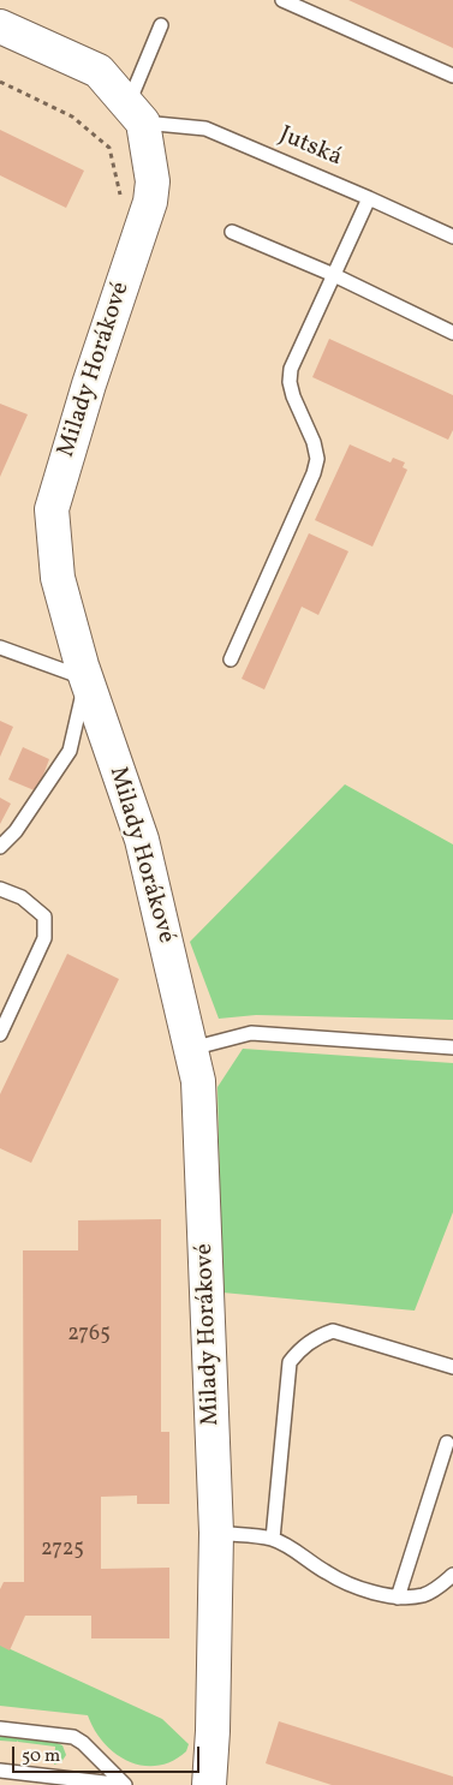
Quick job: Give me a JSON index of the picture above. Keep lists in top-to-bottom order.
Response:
{
  "streets": {
    "street": ["Milady Horákové"],
    "lane": ["Jutská"]
  },
  "crossings": [
    ["Jutská", "Milady Horákové"]
  ],
  "house_numbers": ["2765", "2725"],
  "scale_bar": "50 m"
}
